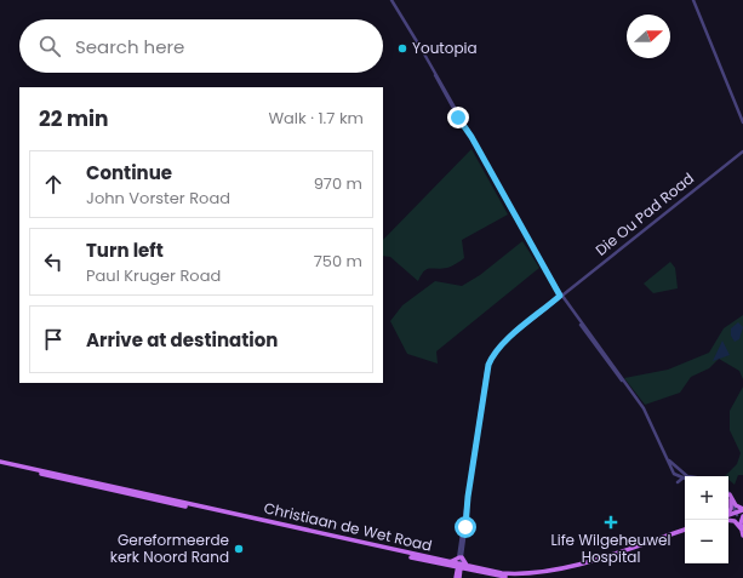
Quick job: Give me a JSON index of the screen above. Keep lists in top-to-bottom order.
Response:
{
  "streets": {
    "main road": ["Christiaan de Wet Road"],
    "street": ["Die Ou Pad Road"]
  },
  "crossings": [
    ["Die Ou Pad Road", "Christiaan de Wet Road"]
  ],
  "places": {
    "other": ["Youtopia", "Gereformeerde kerk Noord Rand"],
    "health": ["Life Wilgeheuwel Hospital"]
  },
  "north": "right",
  "page": {
    "search": "Search here",
    "heading": ["22 min", "Walk · 1.7 km"],
    "list": [
      ["Continue", "John Vorster Road", "970 m"],
      ["Turn left", "Paul Kruger Road", "750 m"],
      "Arrive at destination"
    ],
    "map_buttons": ["+", "−"]
  }
}
